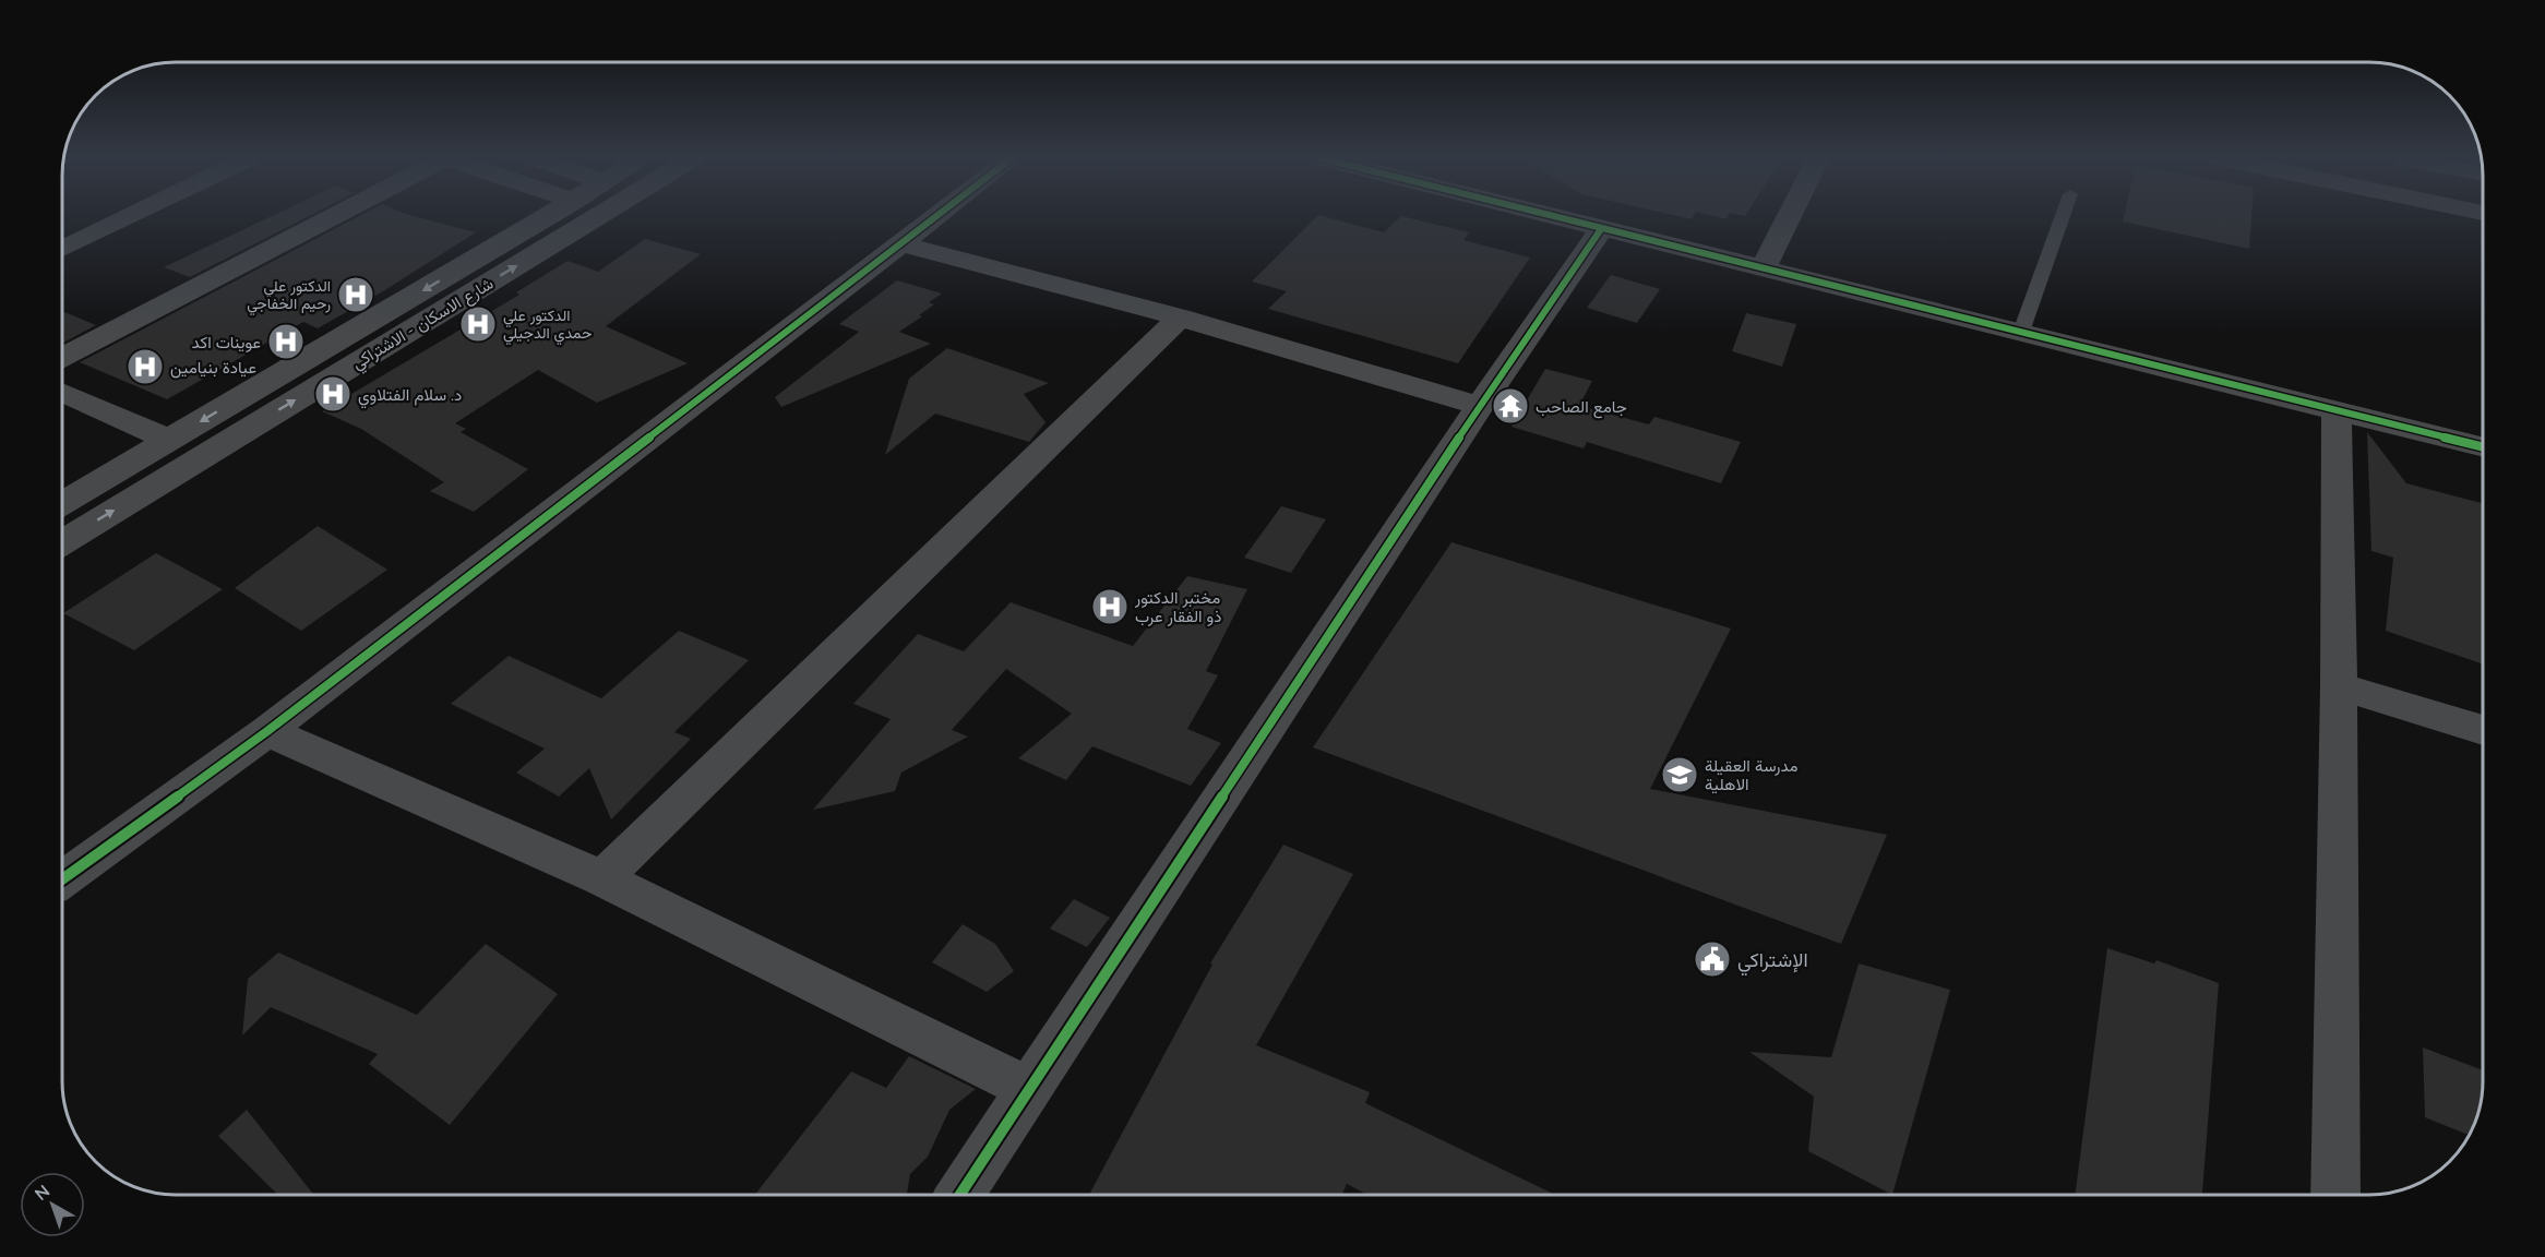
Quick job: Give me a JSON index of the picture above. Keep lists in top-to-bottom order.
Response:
{
  "streets": {
    "street": ["شارع الاسكان - الاشتراكي"]
  },
  "places": {
    "hospital": [
      "الدكتور علي رحيم الخفاجي",
      "الدكتور علي حمدي الدجيلي",
      "عوينات اكد",
      "عيادة بنيامين",
      "د. سلام الفتلاوي",
      "مختبر الدكتور ذو الفقار عرب"
    ],
    "temple": ["جامع الصاحب"],
    "school or university": ["مدرسة العقيلة الاهلية"],
    "public building": ["الإشتراكي"]
  },
  "north": "top left"
}
